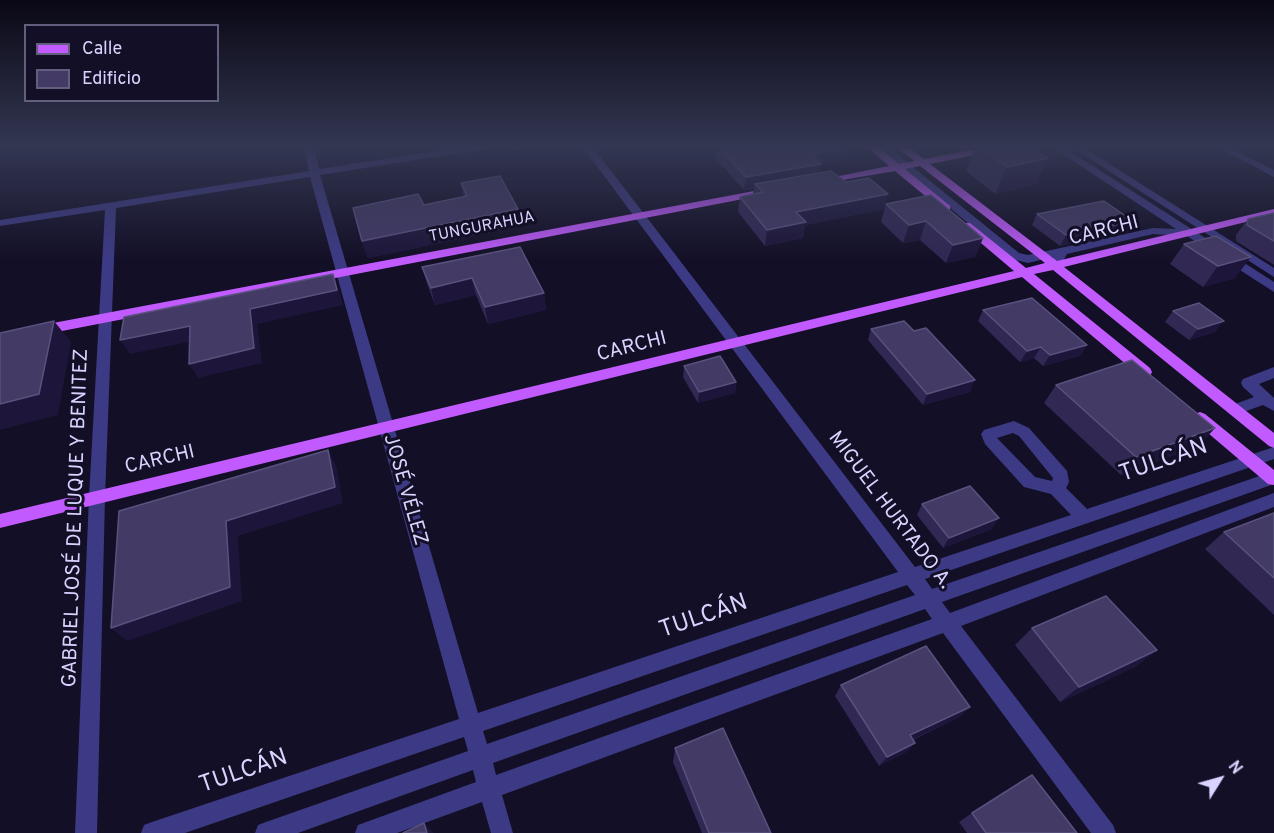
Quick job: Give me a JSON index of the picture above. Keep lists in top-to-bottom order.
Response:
{
  "streets": {
    "main road": ["TUNGURAHUA", "CARCHI"],
    "street": [
      "TULCÁN",
      "JOSÉ VÉLEZ",
      "MIGUEL HURTADO A.",
      "GABRIEL JOSÉ DE LUQUE Y BENITEZ"
    ]
  },
  "crossings": [
    ["TUNGURAHUA", "JOSÉ VÉLEZ"],
    ["TUNGURAHUA", "MIGUEL HURTADO A."],
    ["TUNGURAHUA", "GABRIEL JOSÉ DE LUQUE Y BENITEZ"],
    ["CARCHI", "JOSÉ VÉLEZ"],
    ["CARCHI", "MIGUEL HURTADO A."],
    ["CARCHI", "GABRIEL JOSÉ DE LUQUE Y BENITEZ"],
    ["TULCÁN", "JOSÉ VÉLEZ"],
    ["TULCÁN", "MIGUEL HURTADO A."]
  ],
  "legend": ["Calle", "Edificio"],
  "north": "top right"
}
